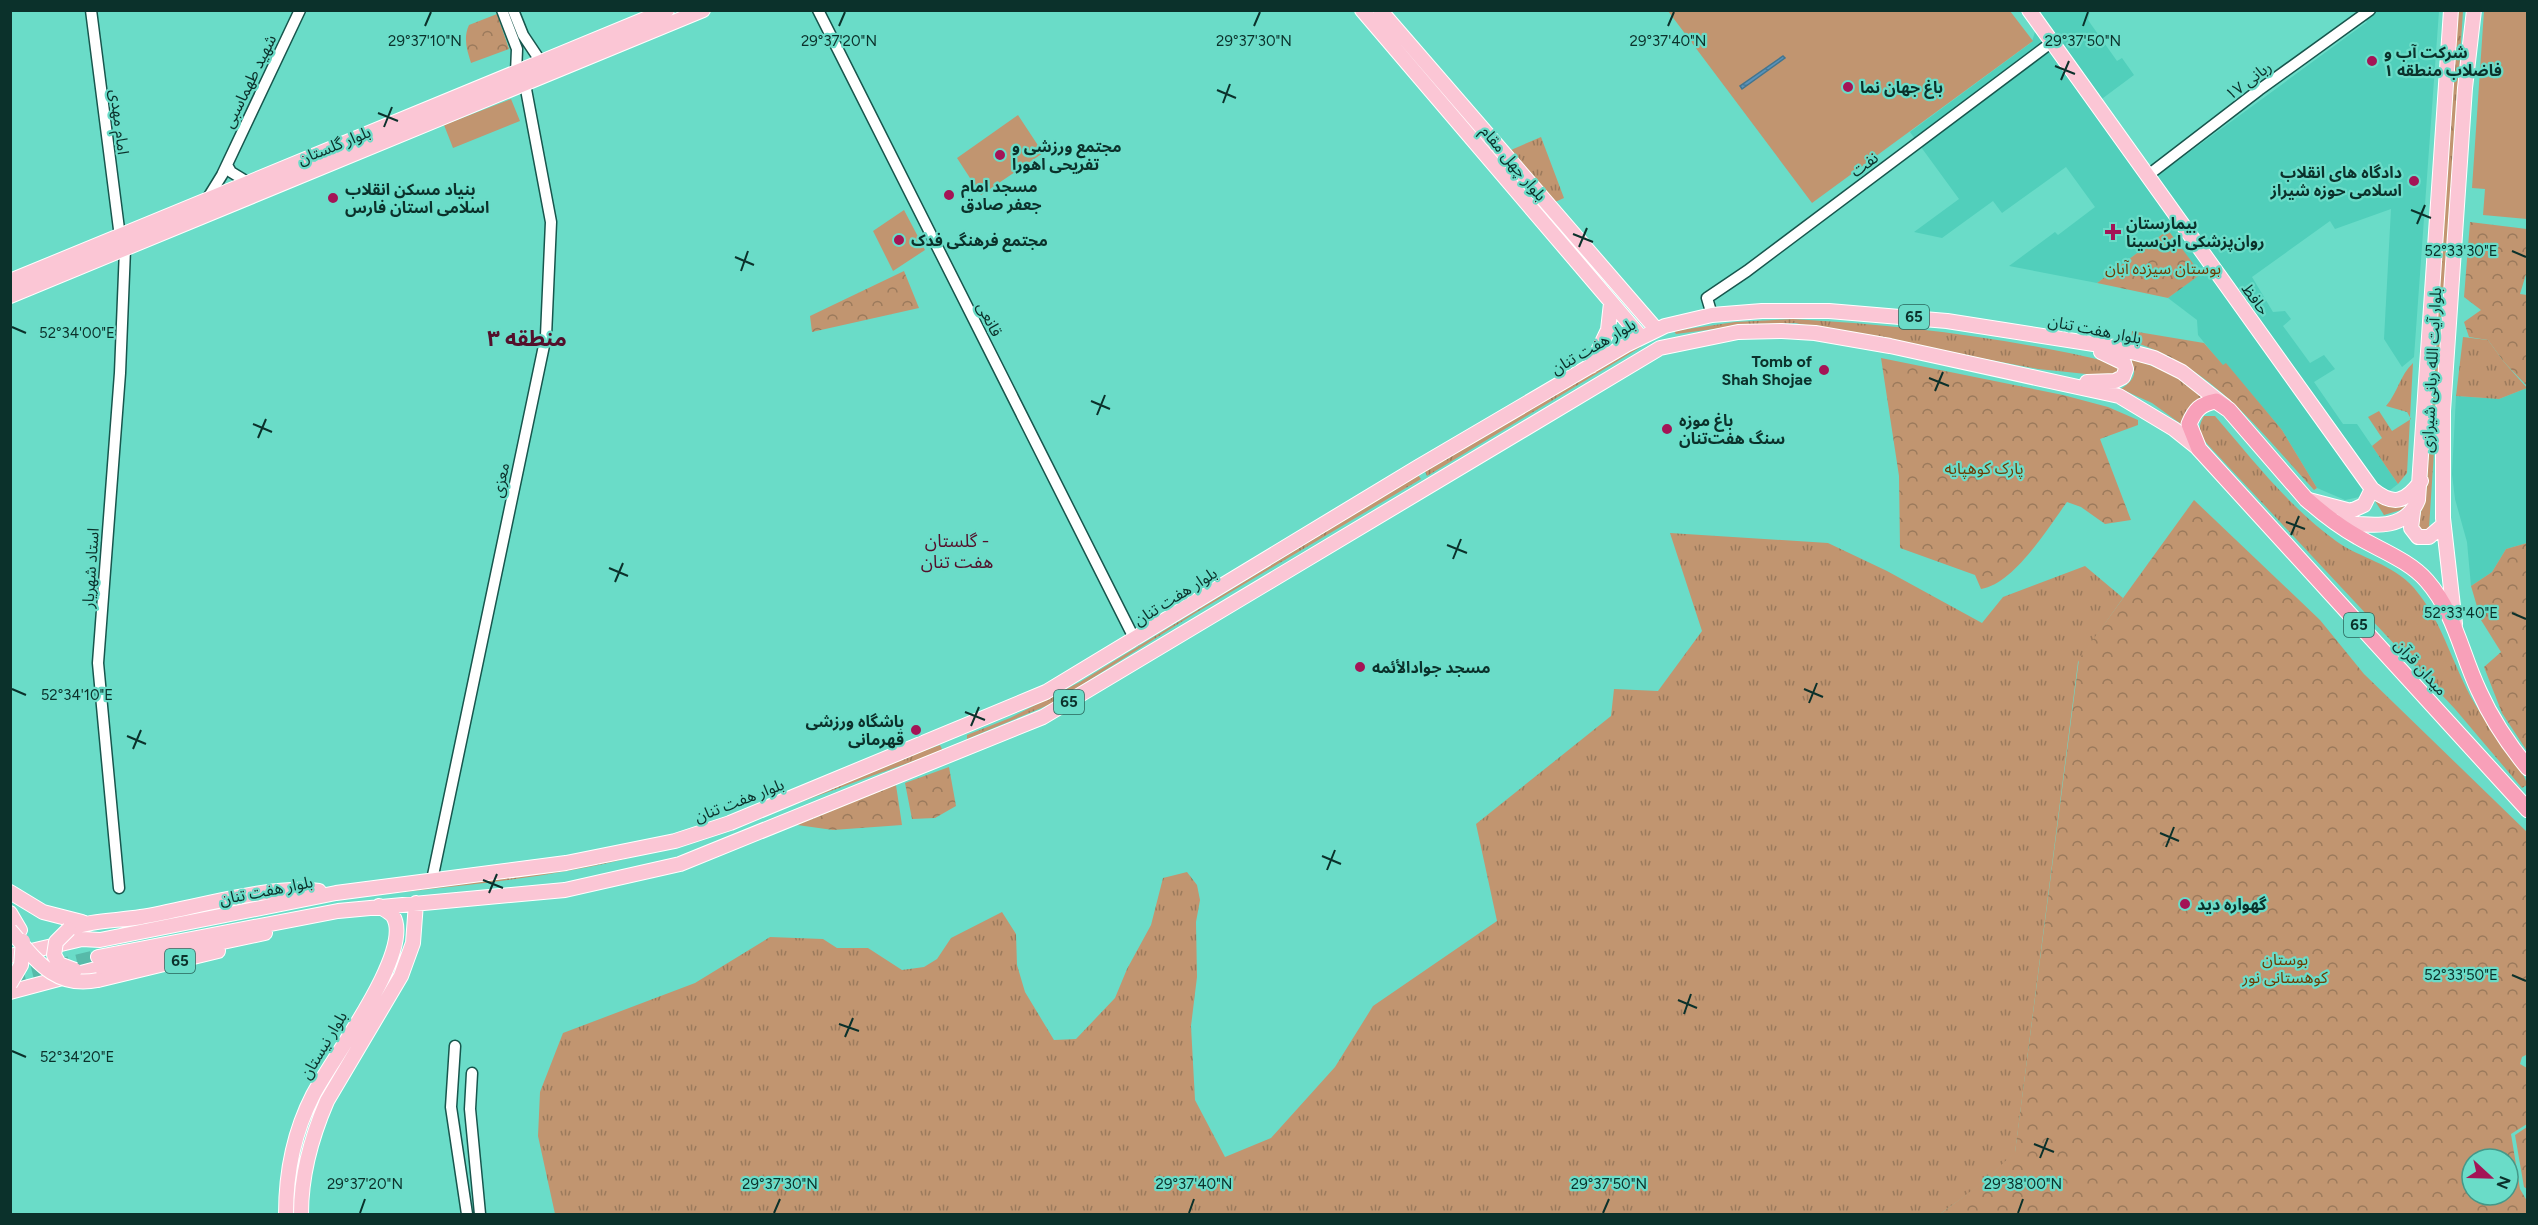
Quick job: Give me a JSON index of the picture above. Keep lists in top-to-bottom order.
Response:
{
  "streets": {
    "highway": ["65", "میدان قرآن"],
    "main road": [
      "بلوار گلستان",
      "بلوار چهل مقام",
      "حافظ",
      "بلوار هفت تنان",
      "بلوار آیت الله ربانی شیرازی",
      "بلوار نیستان"
    ],
    "street": [
      "ربانی ۱۷",
      "شهید طهماسبی",
      "امام مهدی",
      "نفت",
      "قانعی",
      "معزی",
      "استاد شهریار"
    ]
  },
  "crossings": [
    ["ربانی ۱۷", "حافظ"],
    ["شهید طهماسبی", "بلوار گلستان"],
    ["امام مهدی", "بلوار گلستان"],
    ["امام مهدی", "استاد شهریار"],
    ["بلوار گلستان", "معزی"],
    ["بلوار گلستان", "استاد شهریار"],
    ["بلوار چهل مقام", "بلوار هفت تنان"],
    ["نفت", "حافظ"],
    ["نفت", "بلوار هفت تنان"],
    ["65", "بلوار هفت تنان"],
    ["65", "میدان قرآن"],
    ["قانعی", "بلوار هفت تنان"],
    ["بلوار هفت تنان", "معزی"],
    ["بلوار هفت تنان", "میدان قرآن"],
    ["بلوار هفت تنان", "بلوار نیستان"],
    ["بلوار آیت الله ربانی شیرازی", "میدان قرآن"]
  ],
  "districts": ["منطقه ۳", "گلستان - هفت تنان"],
  "parks": ["بوستان سیزده آبان", "پارک کوهپایه", "بوستان کوهستانی نور"],
  "places": {
    "other": [
      "شرکت آب و فاضلاب منطقه ۱",
      "باغ جهان نما",
      "مجتمع ورزشی و تفریحی اهورا",
      "دادگاه های انقلاب اسلامی حوزه شیراز",
      "مسجد امام جعفر صادق",
      "بنیاد مسکن انقلاب اسلامی استان فارس",
      "مجتمع فرهنگی فدک",
      "Tomb of Shah Shojae",
      "باغ‌ موزه سنگ هفت‌تنان",
      "مسجد جوادالأئمه",
      "باشگاه ورزشی قهرمانی",
      "گهواره دید"
    ],
    "health": ["بیمارستان روان‌پزشکی ابن‌سینا"]
  },
  "north": "right",
  "coordinates": [
    "29°37'10\"N",
    "29°37'20\"N",
    "29°37'30\"N",
    "29°37'40\"N",
    "29°37'50\"N",
    "52°33'30\"E",
    "52°34'00\"E",
    "52°33'40\"E",
    "52°34'10\"E",
    "52°33'50\"E",
    "52°34'20\"E",
    "29°38'00\"N"
  ]
}
